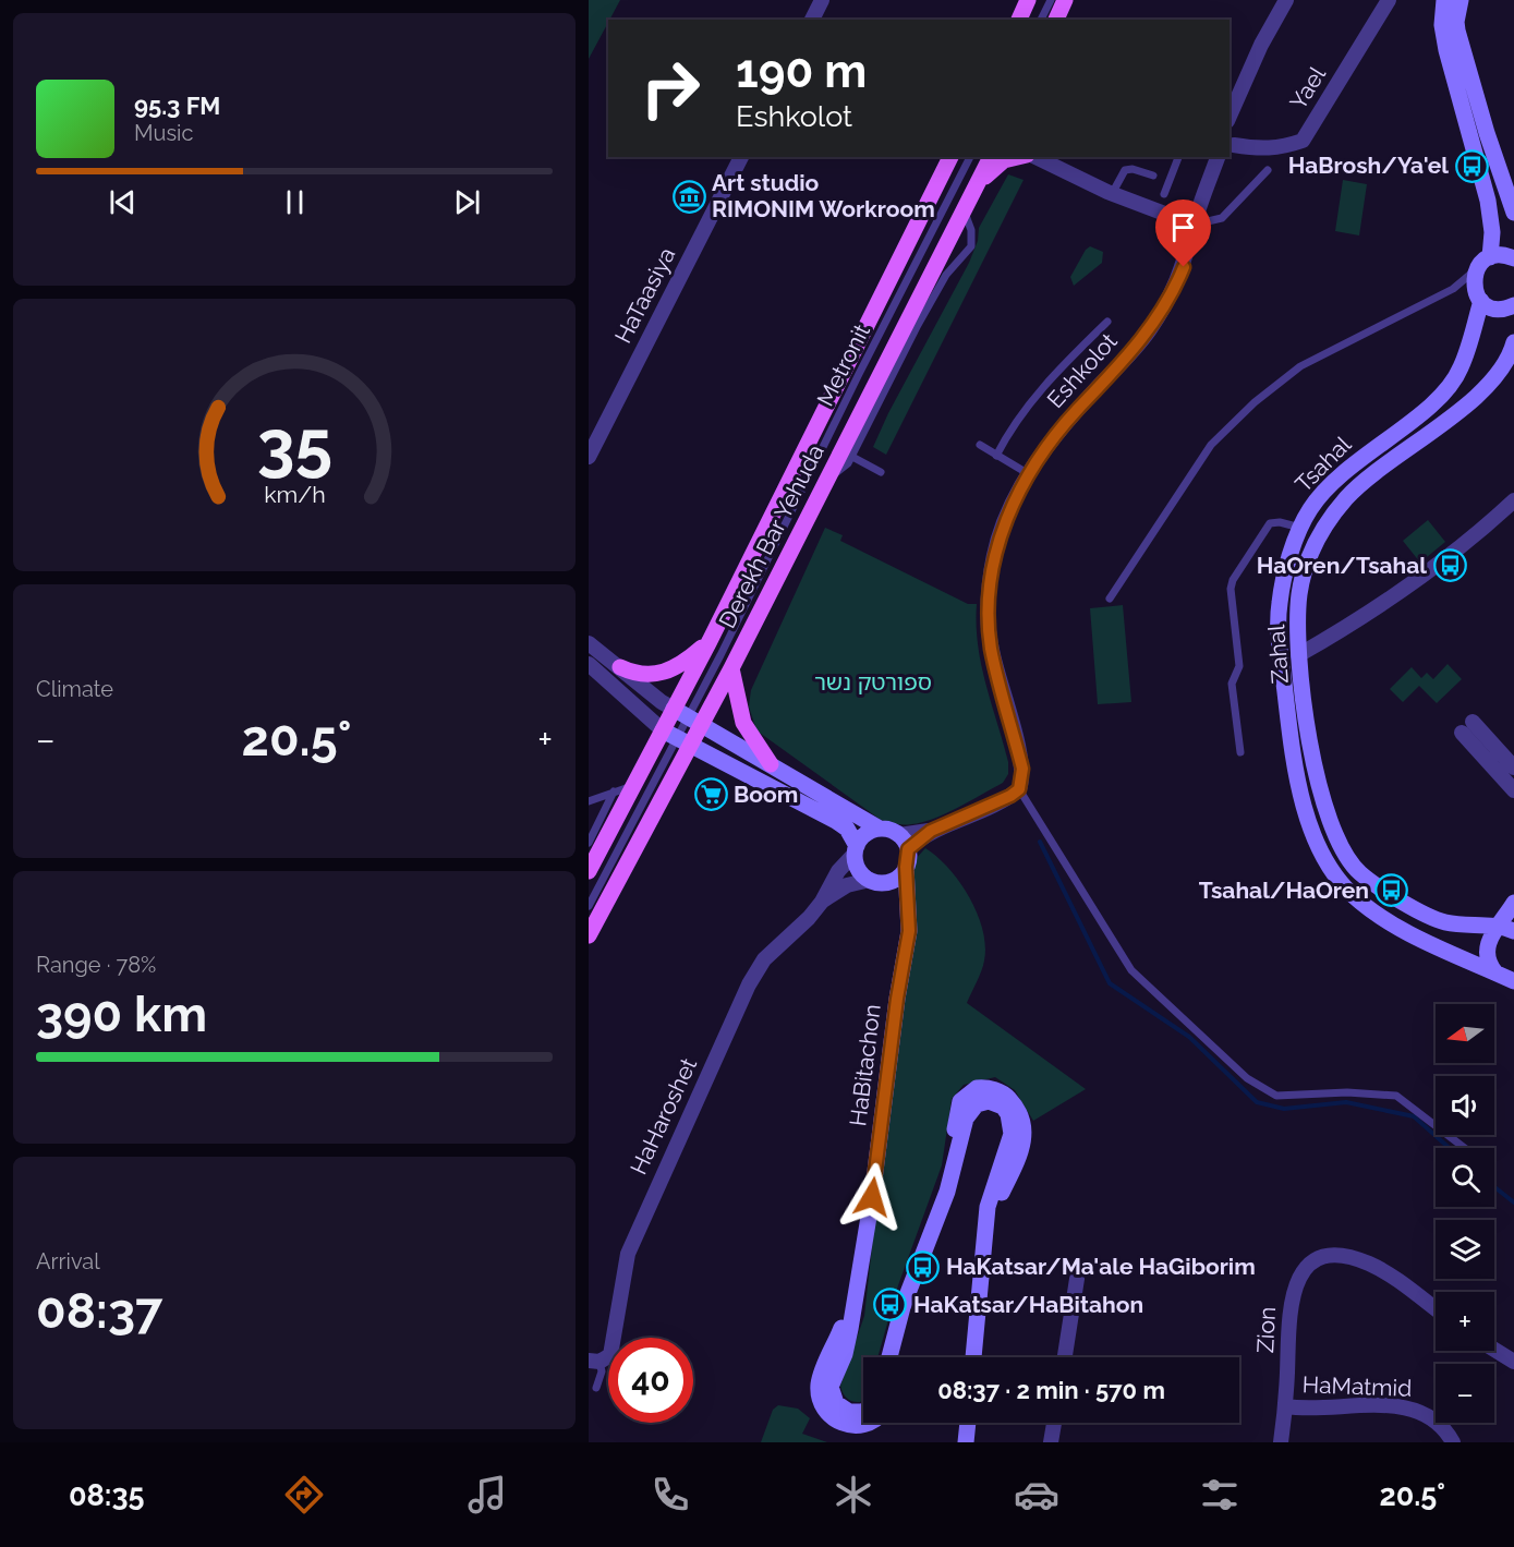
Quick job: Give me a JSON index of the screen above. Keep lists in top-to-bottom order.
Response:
{
  "streets": {
    "main road": [
      "Tsahal",
      "Derekh Bar Yehuda",
      "Zahal",
      "HaBitachon"
    ],
    "street": [
      "Yael",
      "HaTaasiya",
      "Eshkolot",
      "HaHaroshet",
      "Zion",
      "HaMatmid"
    ],
    "lane": ["Metronit"]
  },
  "crossings": [
    ["Metronit", "Derekh Bar Yehuda"],
    ["HaBitachon", "HaHaroshet"],
    ["Zion", "HaMatmid"]
  ],
  "parks": ["ספורטק נשר"],
  "places": {
    "bus stop": [
      "HaBrosh/Ya'el",
      "HaOren/Tsahal",
      "Tsahal/HaOren",
      "HaKatsar/Ma'ale HaGiborim",
      "HaKatsar/HaBitahon"
    ],
    "museum": ["Art studio RIMONIM Workroom"],
    "supermarket": ["Boom"]
  },
  "north": "left",
  "page": {
    "turn": ["190 m", "Eshkolot"],
    "song": ["95.3 FM", "Music"],
    "tile": [
      "Climate",
      ["Range · 78%", "390 km"],
      ["Arrival", "08:37"]
    ],
    "heat": ["−", "20.5°", "+"],
    "map_buttons": ["+", "−"],
    "limit": "40",
    "trip": "08:37 · 2 min · 570 m",
    "tabs": ["08:35", "20.5°"],
    "gauge": ["35", "km/h"]
  }
}
